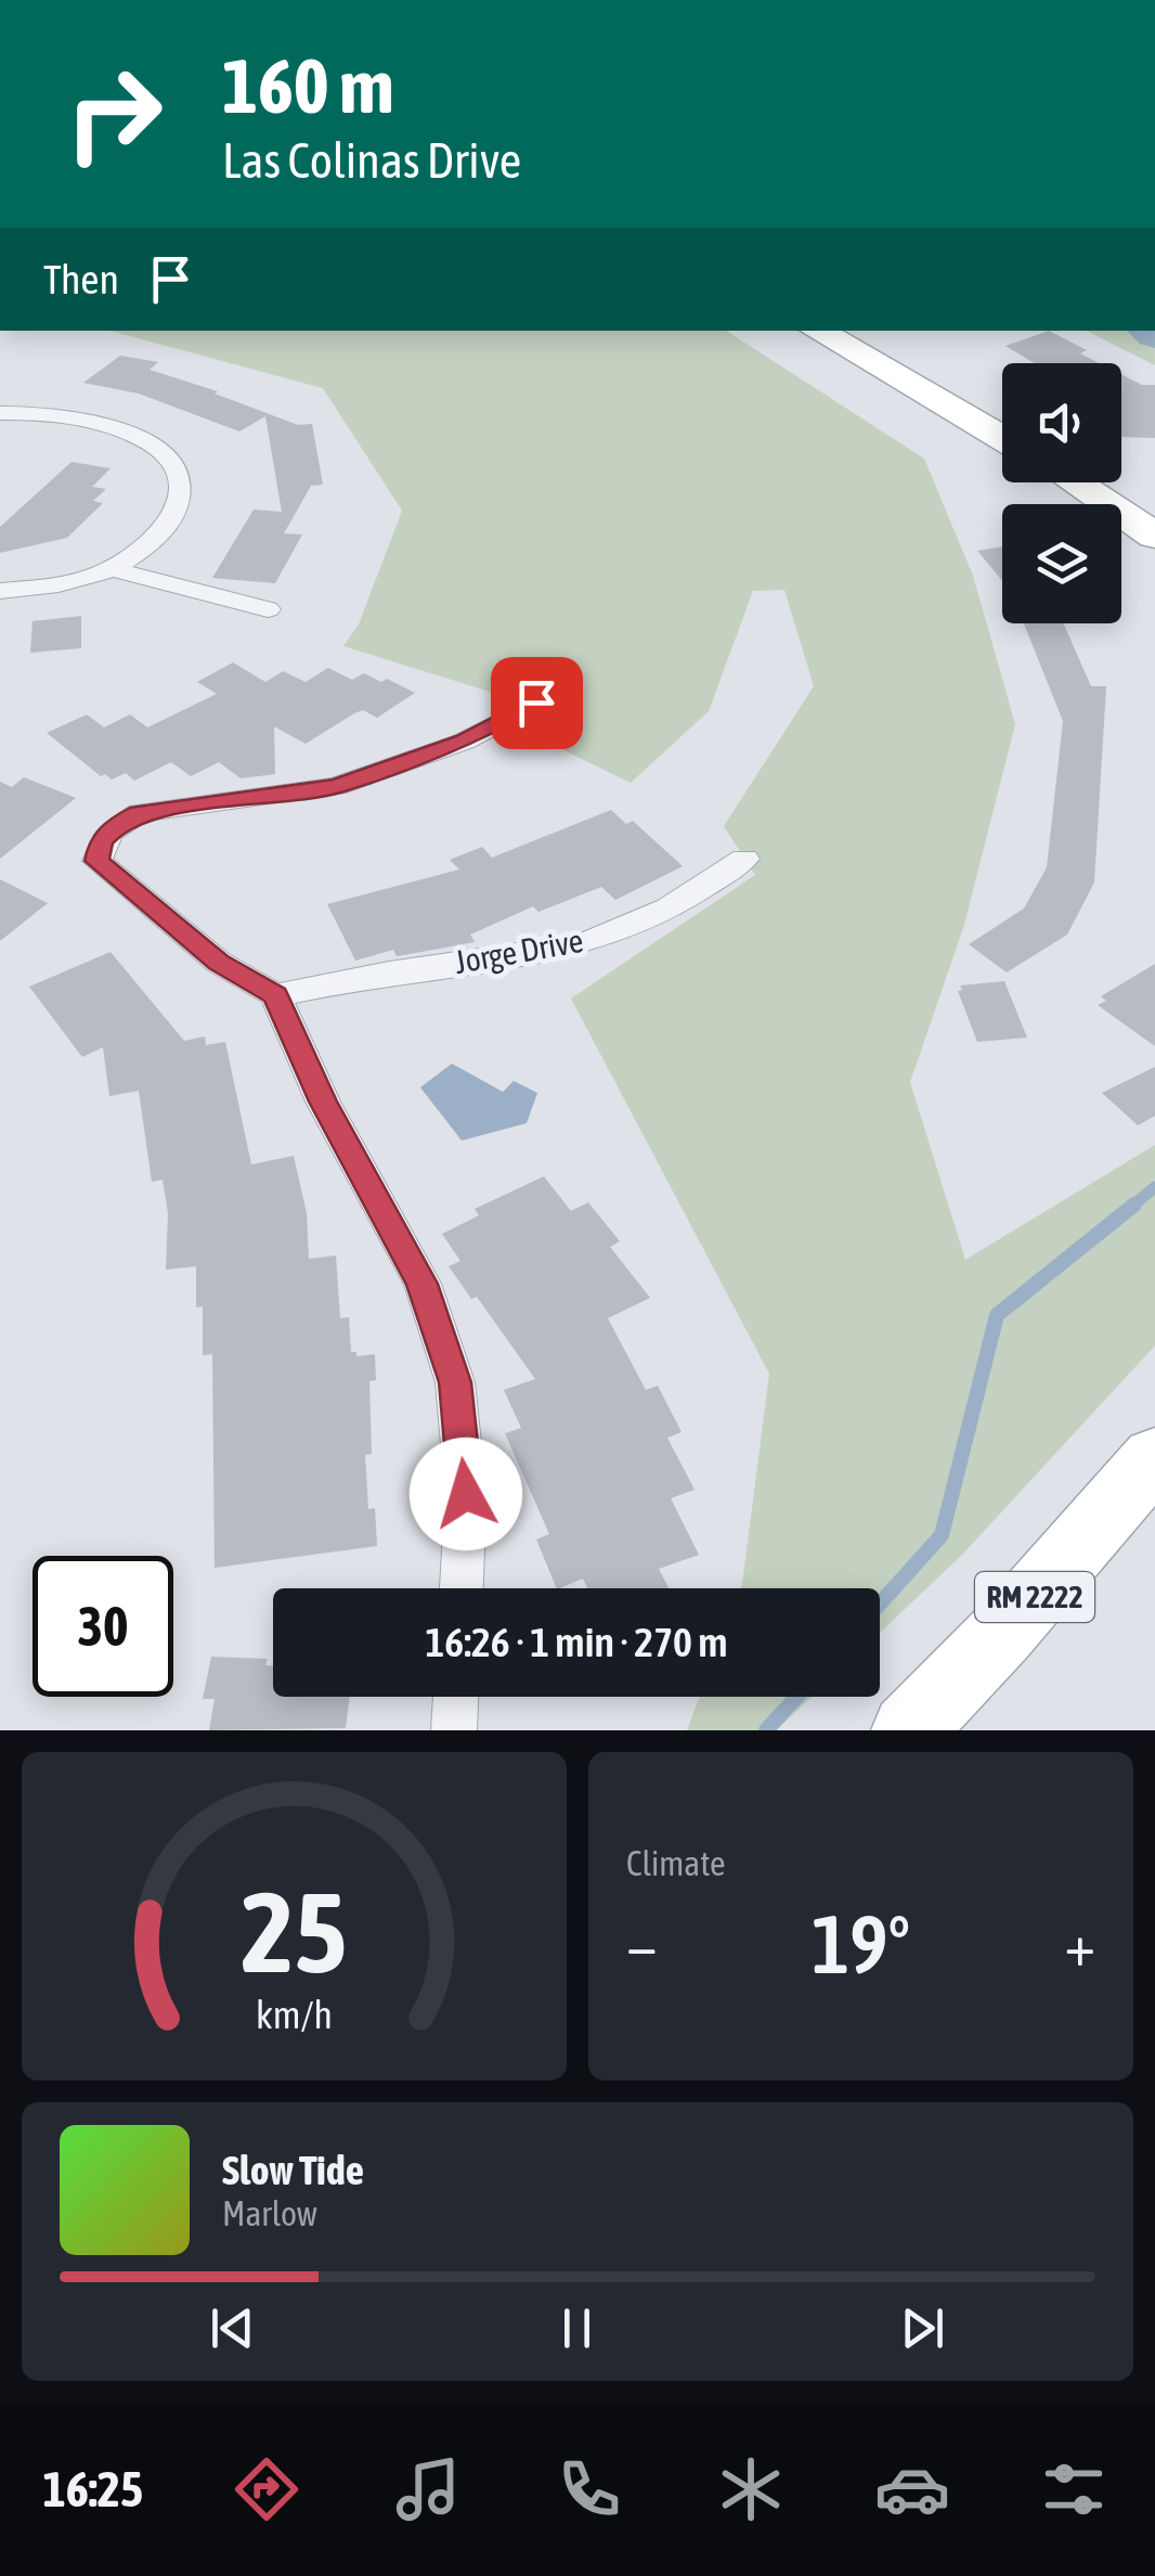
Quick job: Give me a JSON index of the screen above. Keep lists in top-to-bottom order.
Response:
{
  "streets": {
    "main road": ["RM 2222"],
    "street": ["Jorge Drive"]
  },
  "page": {
    "turn": ["160 m", "Las Colinas Drive"],
    "then": "Then",
    "limit": "30",
    "trip": "16:26 · 1 min · 270 m",
    "tile": "Climate",
    "heat": ["−", "19°", "+"],
    "song": ["Slow Tide", "Marlow"],
    "tabs": "16:25",
    "gauge": ["25", "km/h"]
  }
}
